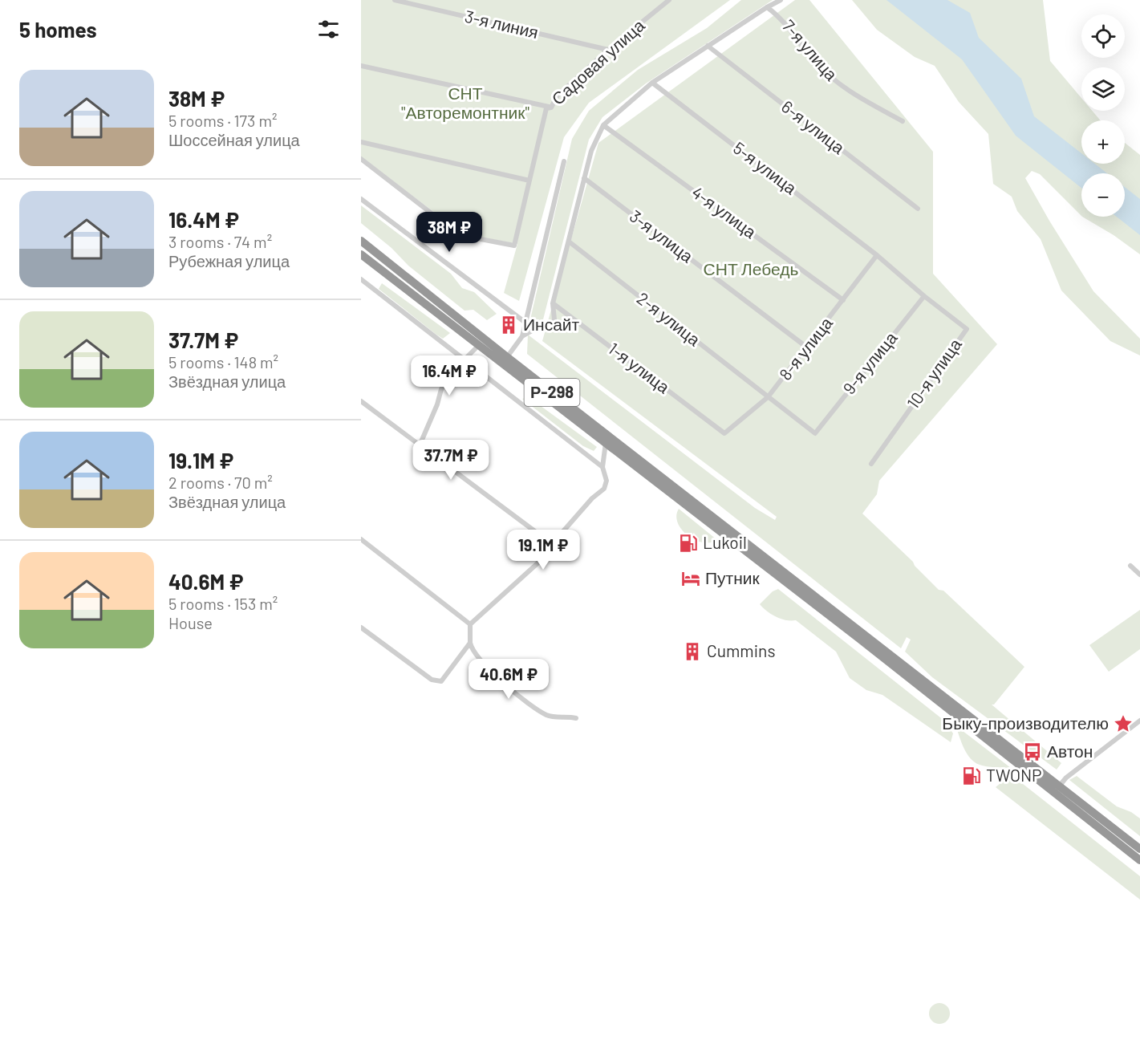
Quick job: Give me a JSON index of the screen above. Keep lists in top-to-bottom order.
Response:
{
  "streets": {
    "highway": ["Р-298"],
    "street": [
      "3-я линия",
      "7-я улица",
      "Садовая улица",
      "6-я улица",
      "5-я улица",
      "4-я улица",
      "3-я улица",
      "2-я улица",
      "8-я улица",
      "9-я улица",
      "1-я улица",
      "10-я улица"
    ]
  },
  "crossings": [
    ["3-я линия", "Садовая улица"],
    ["5-я улица", "8-я улица"],
    ["4-я улица", "8-я улица"],
    ["3-я улица", "8-я улица"],
    ["2-я улица", "8-я улица"],
    ["2-я улица", "9-я улица"],
    ["8-я улица", "9-я улица"],
    ["8-я улица", "1-я улица"],
    ["9-я улица", "10-я улица"]
  ],
  "parks": ["СНТ \"Авторемонтник\"", "СНТ Лебедь"],
  "places": {
    "building": ["Инсайт", "Cummins"],
    "fuel station": ["Lukoil", "TWONP"],
    "hotel": ["Путник"],
    "place": ["Быку-производителю"],
    "bus stop": ["Автон"]
  },
  "page": {
    "heading": "5 homes",
    "map_buttons": ["+", "−"],
    "list": [
      {
        "name": "38M ₽",
        "note": "5 rooms · 173 m² · Шоссейная улица"
      },
      {
        "name": "16.4M ₽",
        "note": "3 rooms · 74 m² · Рубежная улица"
      },
      {
        "name": "37.7M ₽",
        "note": "5 rooms · 148 m² · Звёздная улица"
      },
      {
        "name": "19.1M ₽",
        "note": "2 rooms · 70 m² · Звёздная улица"
      },
      {
        "name": "40.6M ₽",
        "note": "5 rooms · 153 m² · House"
      }
    ],
    "price": [
      "38M ₽",
      "16.4M ₽",
      "37.7M ₽",
      "19.1M ₽",
      "40.6M ₽"
    ]
  }
}
